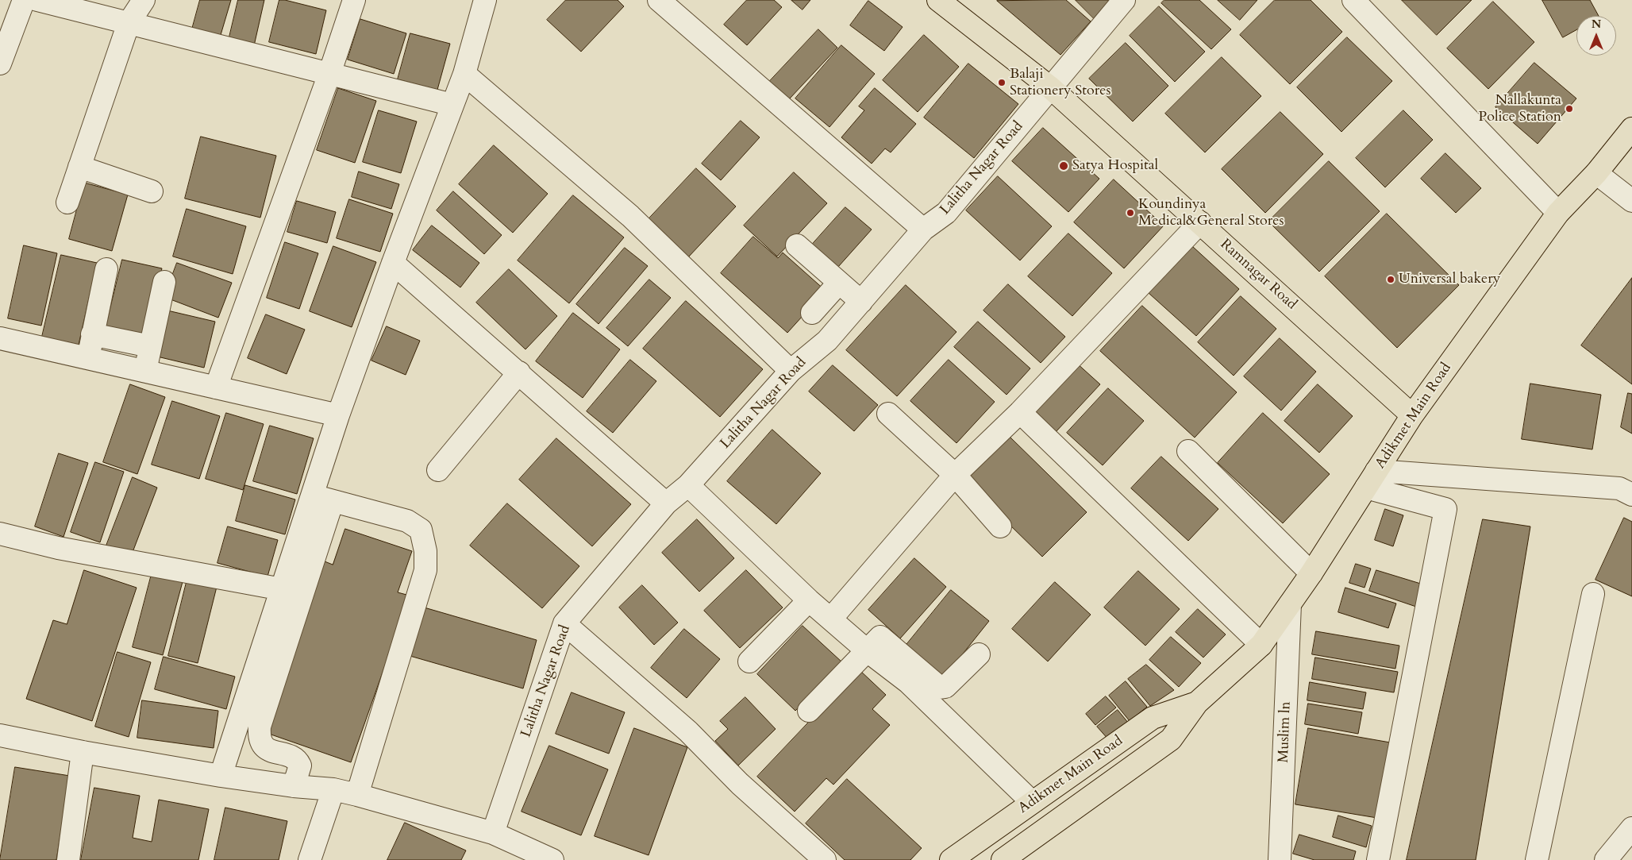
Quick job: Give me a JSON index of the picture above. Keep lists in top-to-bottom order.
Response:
{
  "streets": {
    "main road": ["Ramnagar Road", "Adikmet Main Road"],
    "street": ["Lalitha Nagar Road", "Muslim ln"]
  },
  "crossings": [
    ["Lalitha Nagar Road", "Ramnagar Road"],
    ["Ramnagar Road", "Adikmet Main Road"],
    ["Adikmet Main Road", "Muslim ln"]
  ],
  "places": [
    "Balaji Stationery Stores",
    "Nallakunta Police Station",
    "Satya Hospital",
    "Koundinya Medical&General Stores",
    "Universal bakery"
  ],
  "north": "top"
}
